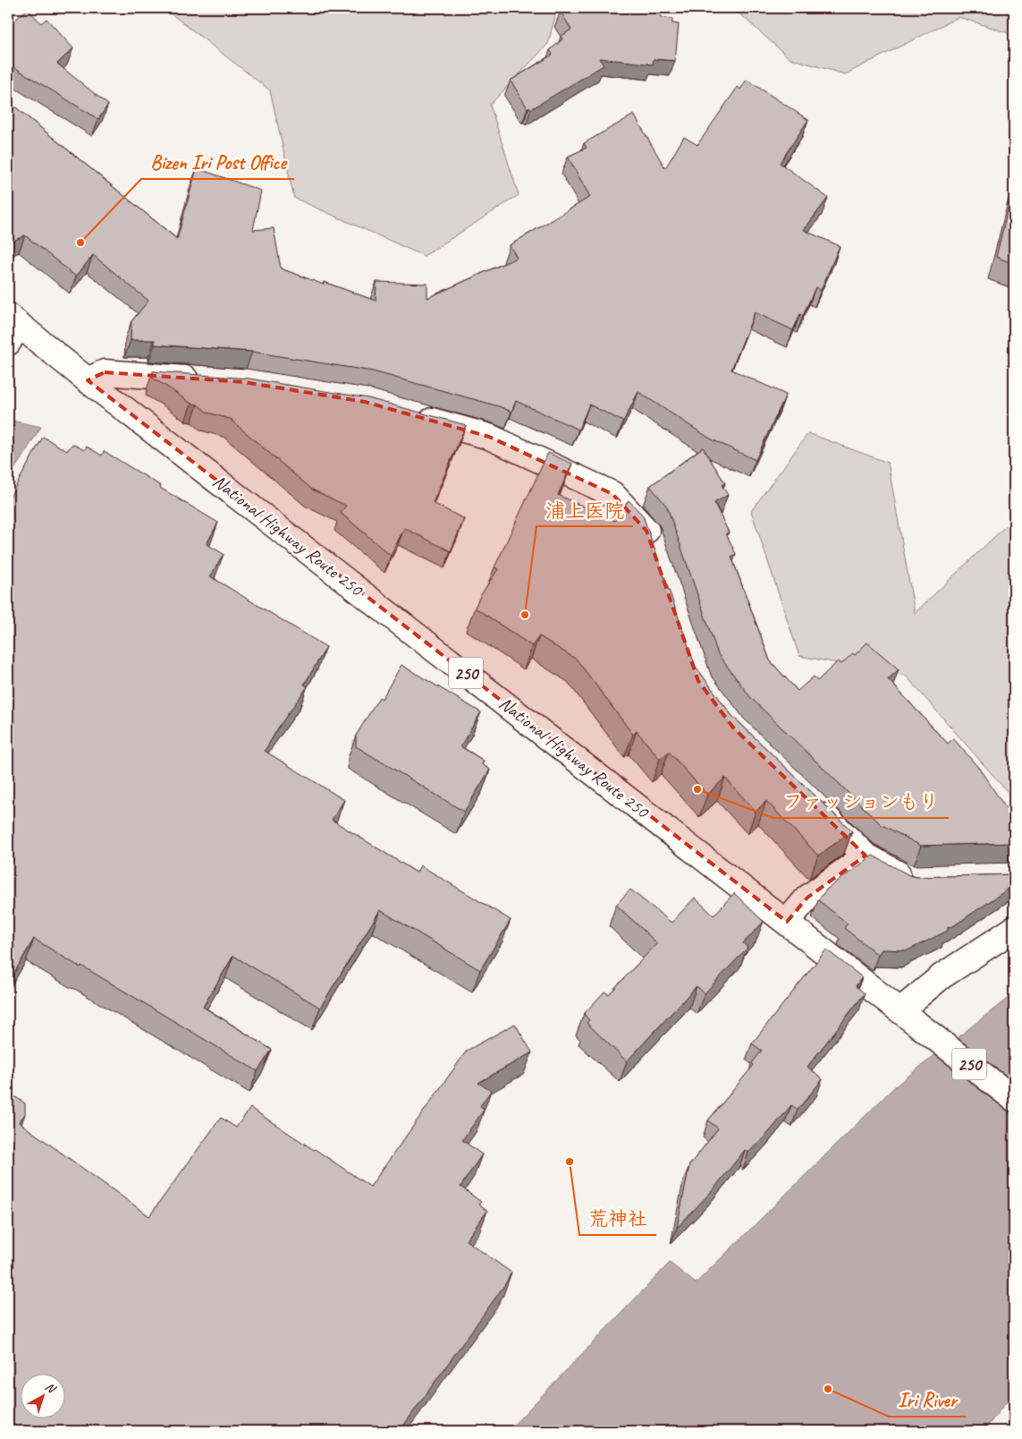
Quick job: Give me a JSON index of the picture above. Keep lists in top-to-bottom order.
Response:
{
  "streets": {
    "main road": ["National Highway Route 250", "250"]
  },
  "places": [
    "Bizen Iri Post Office",
    "浦上医院",
    "ファッションもり",
    "荒神社",
    "Iri River"
  ],
  "north": "top right"
}
